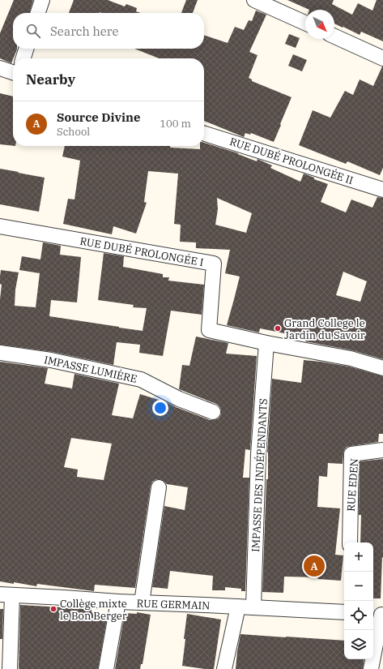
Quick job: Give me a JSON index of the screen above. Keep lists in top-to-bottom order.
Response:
{
  "streets": {
    "street": [
      "RUE DUBÉ PROLONGÉE II",
      "RUE DUBÉ PROLONGÉE I",
      "IMPASSE LUMIÈRE",
      "IMPASSE DES INDÉPENDANTS",
      "RUE EDEN",
      "RUE GERMAIN"
    ]
  },
  "crossings": [
    ["RUE DUBÉ PROLONGÉE I", "IMPASSE DES INDÉPENDANTS"],
    ["IMPASSE DES INDÉPENDANTS", "RUE GERMAIN"]
  ],
  "places": ["Grand College le Jardin du Savoir", "Collège mixte le Bon Berger"],
  "north": "bottom right",
  "page": {
    "search": "Search here",
    "heading": "Nearby",
    "list": [
      {
        "mark": "A",
        "name": "Source Divine",
        "note": "School",
        "value": "100 m"
      }
    ],
    "map_buttons": ["+", "−"],
    "pins": "A"
  }
}
